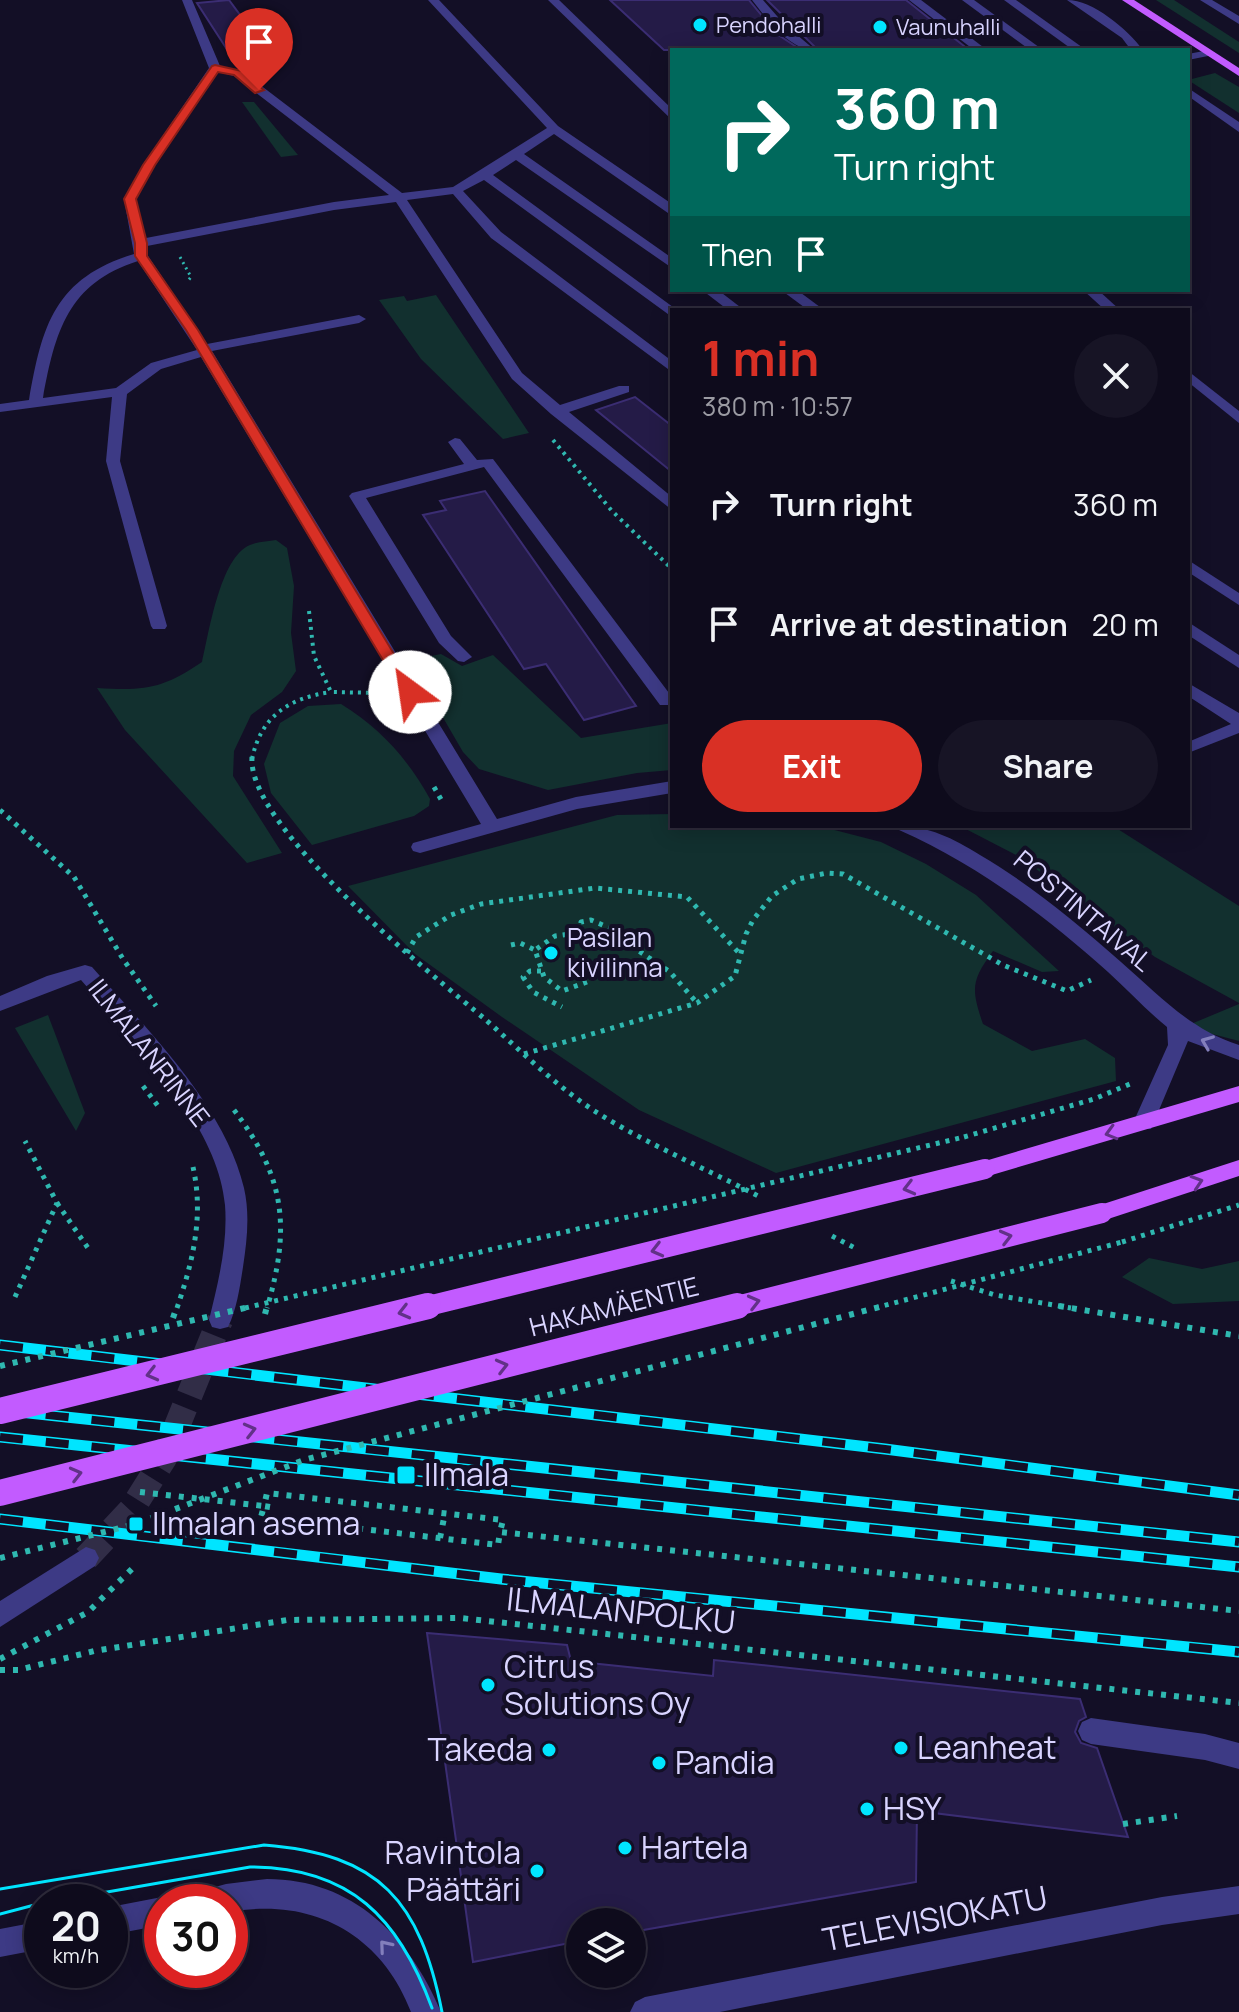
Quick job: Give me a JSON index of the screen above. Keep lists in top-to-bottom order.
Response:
{
  "streets": {
    "main road": ["HAKAMÄENTIE"],
    "street": ["POSTINTAIVAL", "ILMALANRINNE", "TELEVISIOKATU"],
    "path": ["ILMALANPOLKU"]
  },
  "places": {
    "other": [
      "Pendohalli",
      "Vaunuhalli",
      "Pasilan kivilinna",
      "Citrus Solutions Oy",
      "Leanheat",
      "Takeda",
      "Pandia",
      "HSY",
      "Hartela",
      "Ravintola Päättäri"
    ],
    "transit": ["Ilmala", "Ilmalan asema"]
  },
  "page": {
    "turn": ["360 m", "Turn right"],
    "then": "Then",
    "heading": ["1 min", "380 m · 10:57"],
    "list": [
      {
        "name": "Turn right",
        "value": "360 m"
      },
      {
        "name": "Arrive at destination",
        "value": "20 m"
      }
    ],
    "buttons": ["Exit", "Share"],
    "speed": "20 km/h",
    "limit": "30"
  }
}
